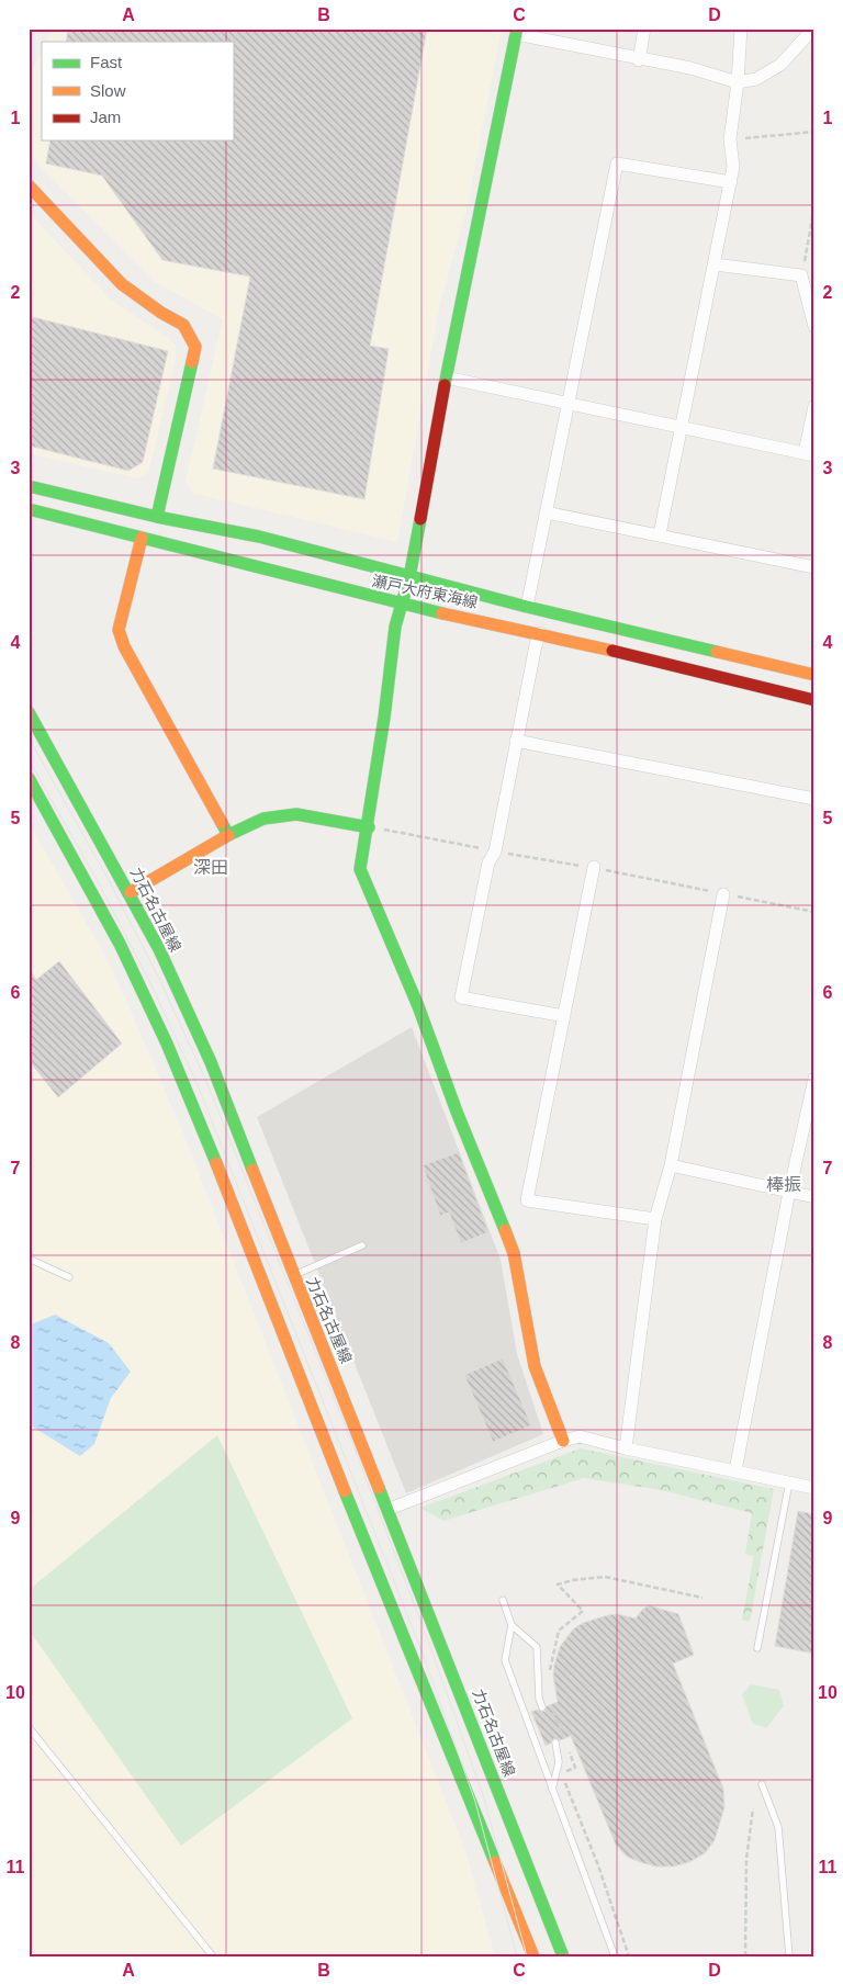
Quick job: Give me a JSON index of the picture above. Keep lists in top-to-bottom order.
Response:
{
  "streets": {
    "main road": ["瀬戸大府東海線", "力石名古屋線"]
  },
  "districts": ["深田", "棒振"],
  "legend": ["Fast", "Slow", "Jam"],
  "grid": {
    "columns": [
      "A",
      "B",
      "C",
      "D"
    ],
    "rows": [
      "1",
      "2",
      "3",
      "4",
      "5",
      "6",
      "7",
      "8",
      "9",
      "10",
      "11"
    ]
  }
}
